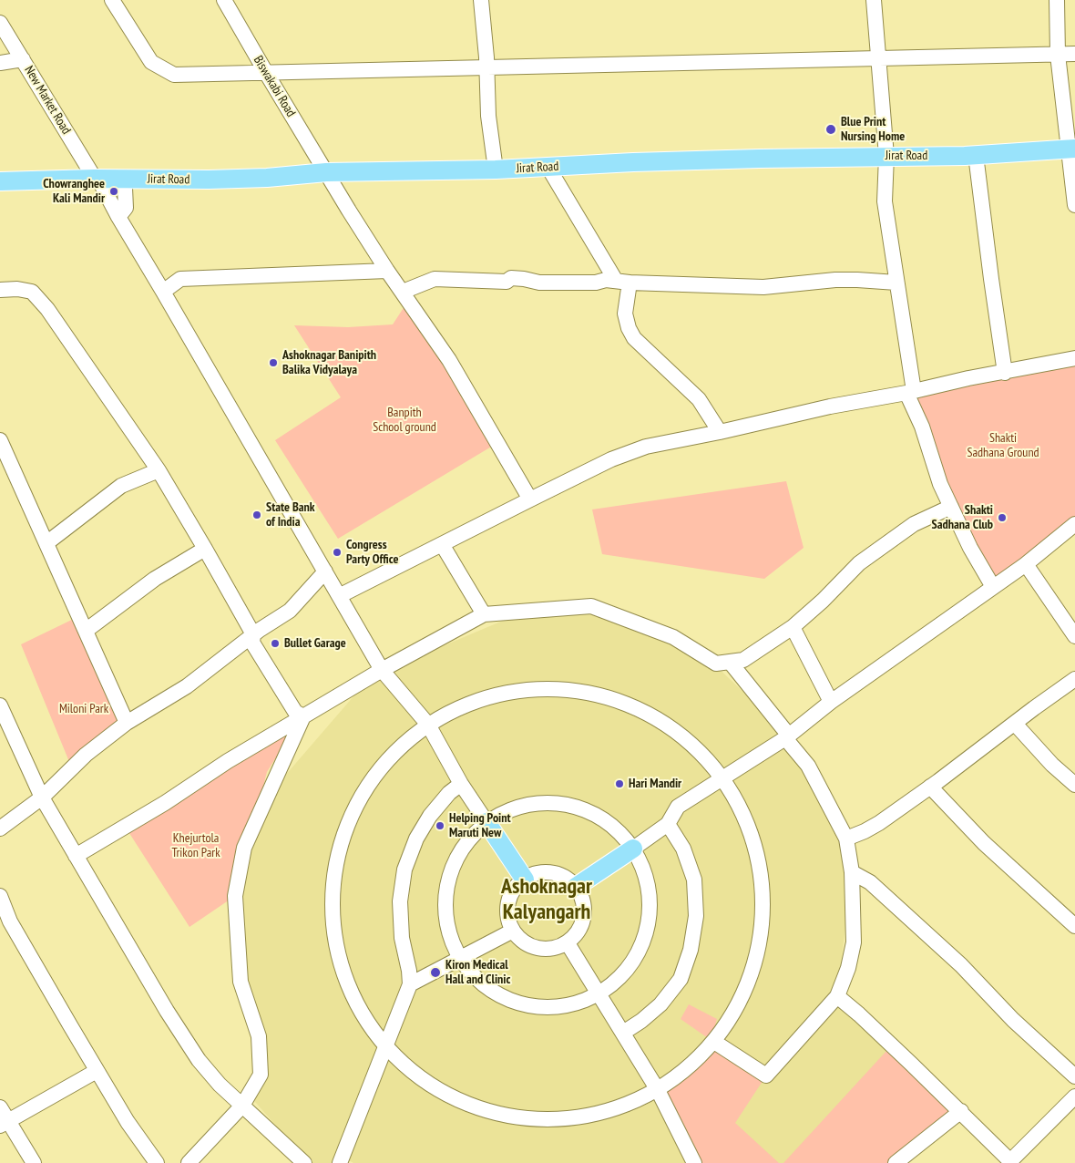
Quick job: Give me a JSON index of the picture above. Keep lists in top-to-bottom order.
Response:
{
  "streets": {
    "main road": ["Jirat Road"],
    "street": ["Biswakabi Road", "New Market Road"]
  },
  "crossings": [
    ["Biswakabi Road", "Jirat Road"],
    ["New Market Road", "Jirat Road"]
  ],
  "districts": ["Ashoknagar Kalyangarh"],
  "parks": [
    "Banpith School ground",
    "Shakti Sadhana Ground",
    "Miloni Park",
    "Khejurtola Trikon Park"
  ],
  "places": [
    "Blue Print Nursing Home",
    "Chowranghee Kali Mandir",
    "Ashoknagar Banipith Balika Vidyalaya",
    "State Bank of India",
    "Shakti Sadhana Club",
    "Congress Party Office",
    "Bullet Garage",
    "Hari Mandir",
    "Helping Point Maruti New",
    "Kiron Medical Hall and Clinic"
  ]
}
